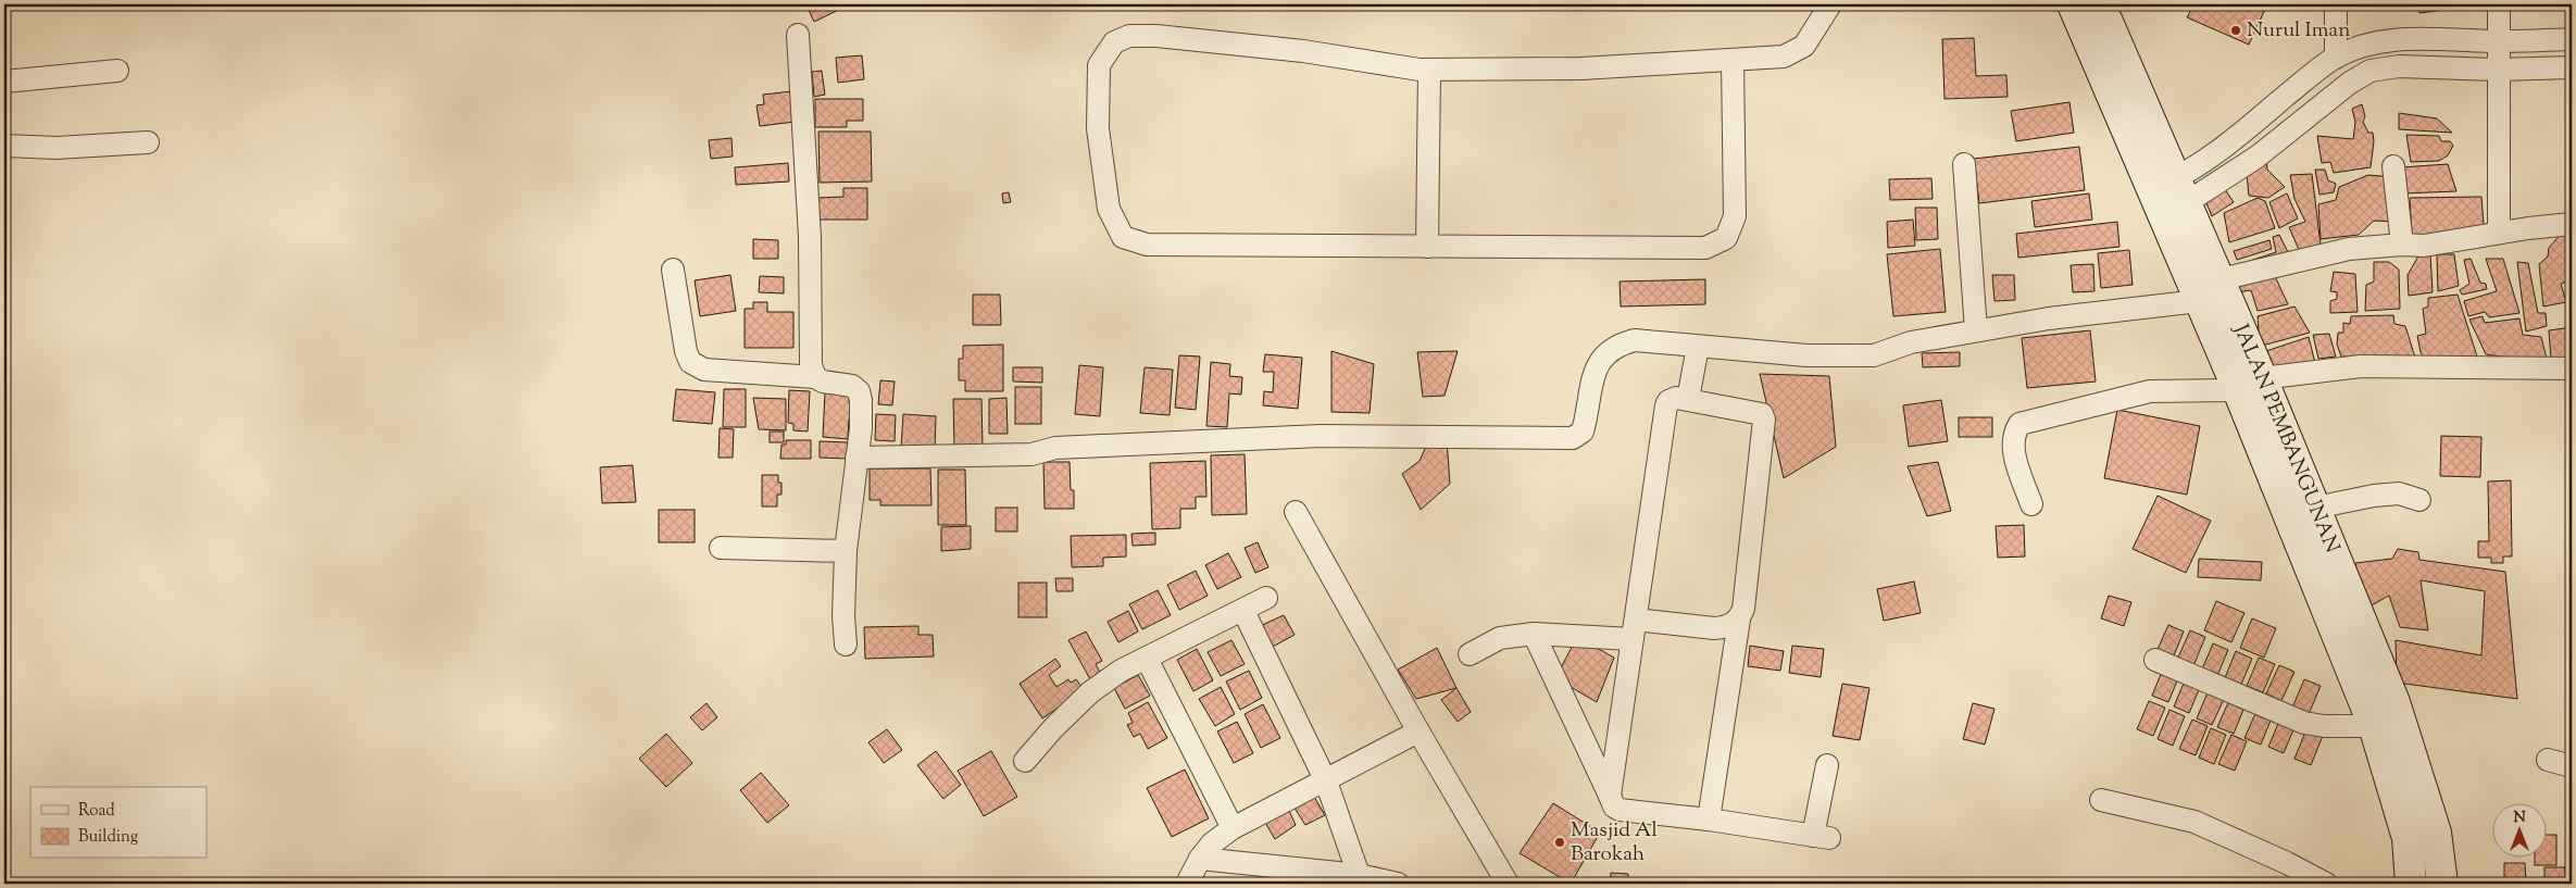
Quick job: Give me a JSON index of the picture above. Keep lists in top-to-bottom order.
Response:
{
  "streets": {
    "main road": ["JALAN PEMBANGUNAN"]
  },
  "places": ["Nurul Iman", "Masjid Al Barokah"],
  "legend": ["Road", "Building"],
  "north": "top"
}
